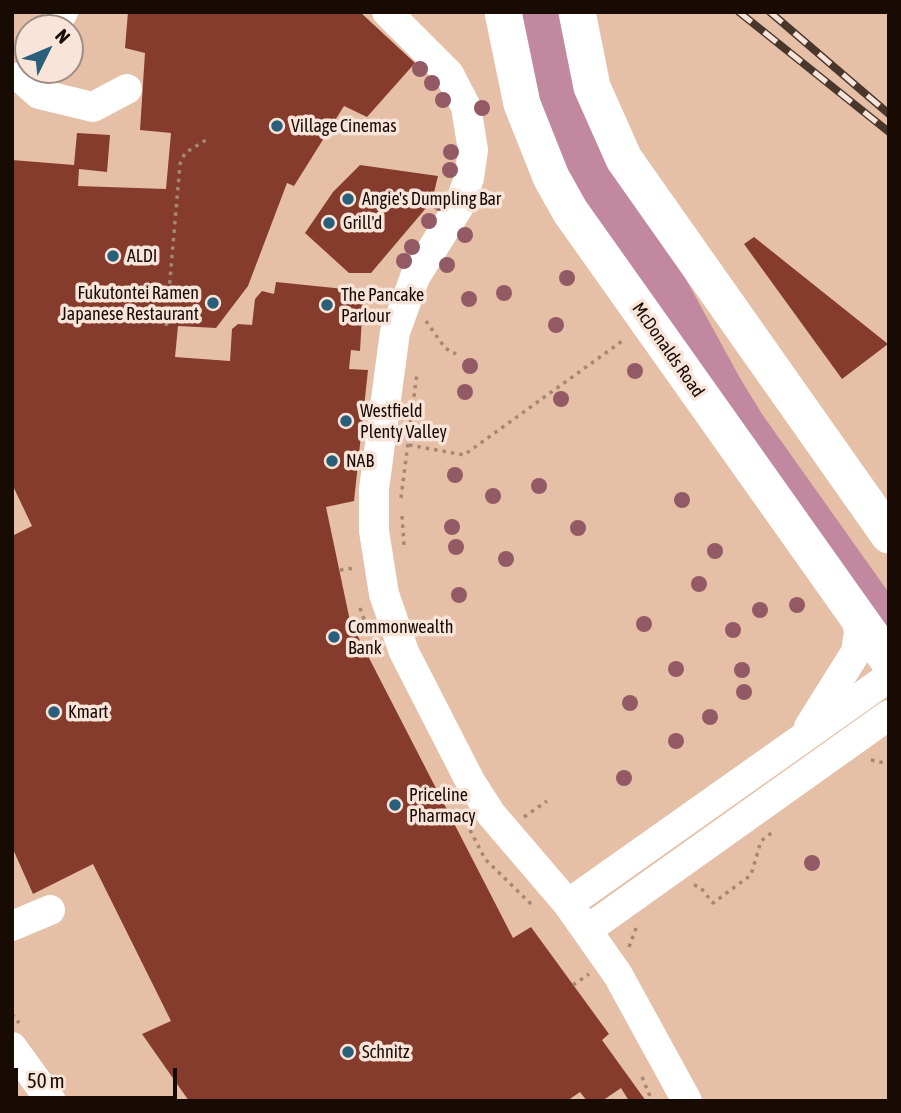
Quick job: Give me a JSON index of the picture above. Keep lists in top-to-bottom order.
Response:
{
  "streets": {
    "main road": ["McDonalds Road"]
  },
  "places": [
    "Village Cinemas",
    "Angie's Dumpling Bar",
    "Grill'd",
    "ALDI",
    "Fukutontei Ramen Japanese Restaurant",
    "The Pancake Parlour",
    "Westfield Plenty Valley",
    "NAB",
    "Commonwealth Bank",
    "Kmart",
    "Priceline Pharmacy",
    "Schnitz"
  ],
  "scale_bar": "50 m",
  "north": "top right"
}
